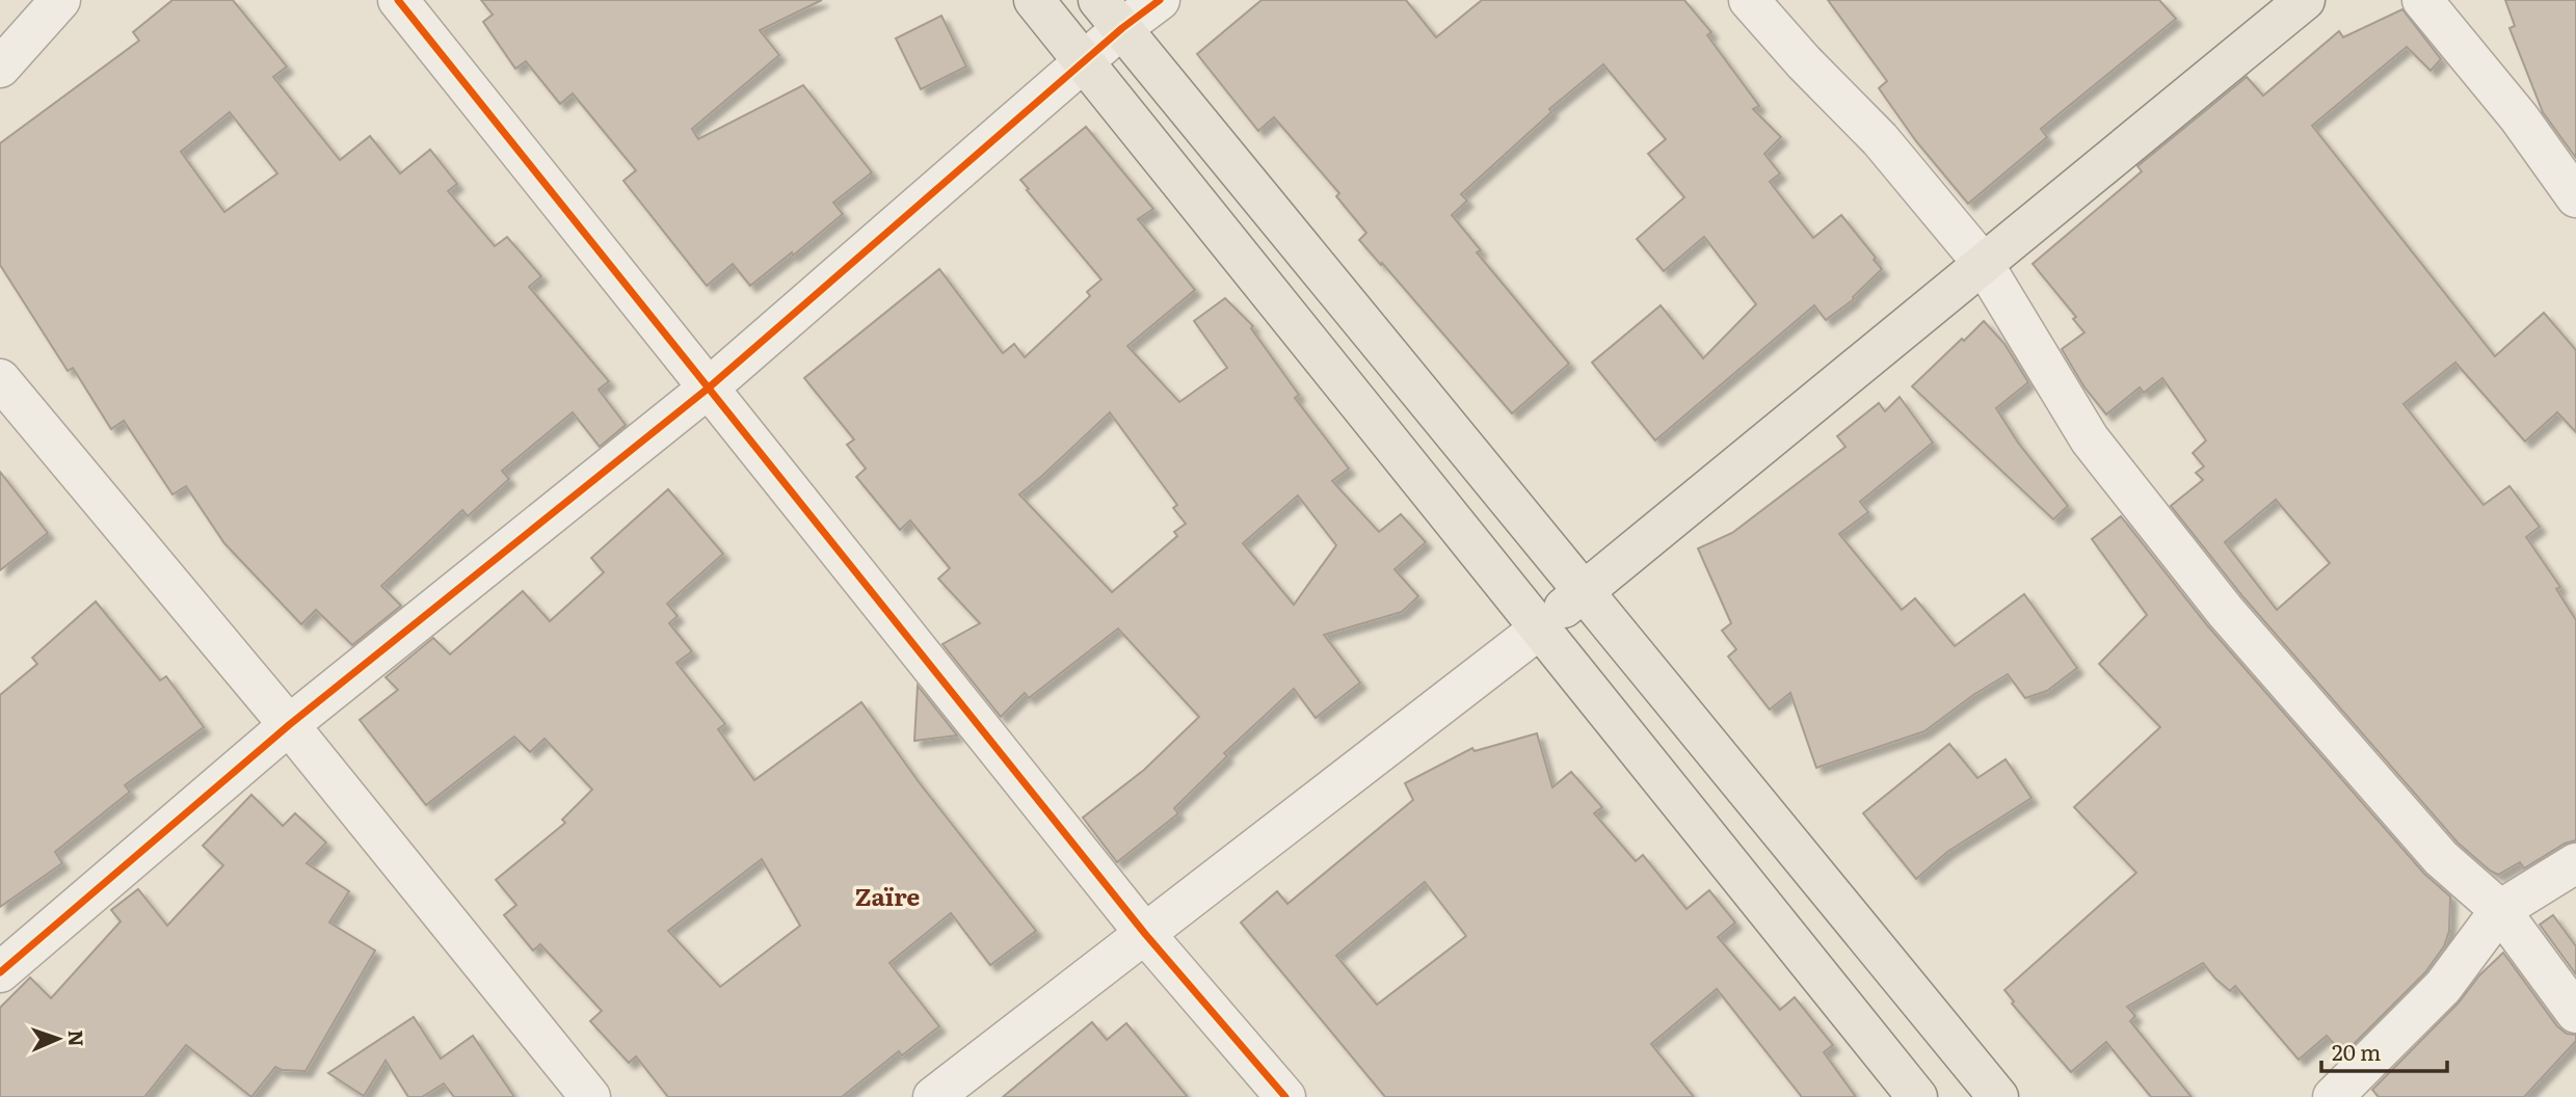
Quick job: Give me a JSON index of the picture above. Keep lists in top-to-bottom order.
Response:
{
  "districts": ["Zaïre"],
  "scale_bar": "20 m",
  "north": "right"
}
